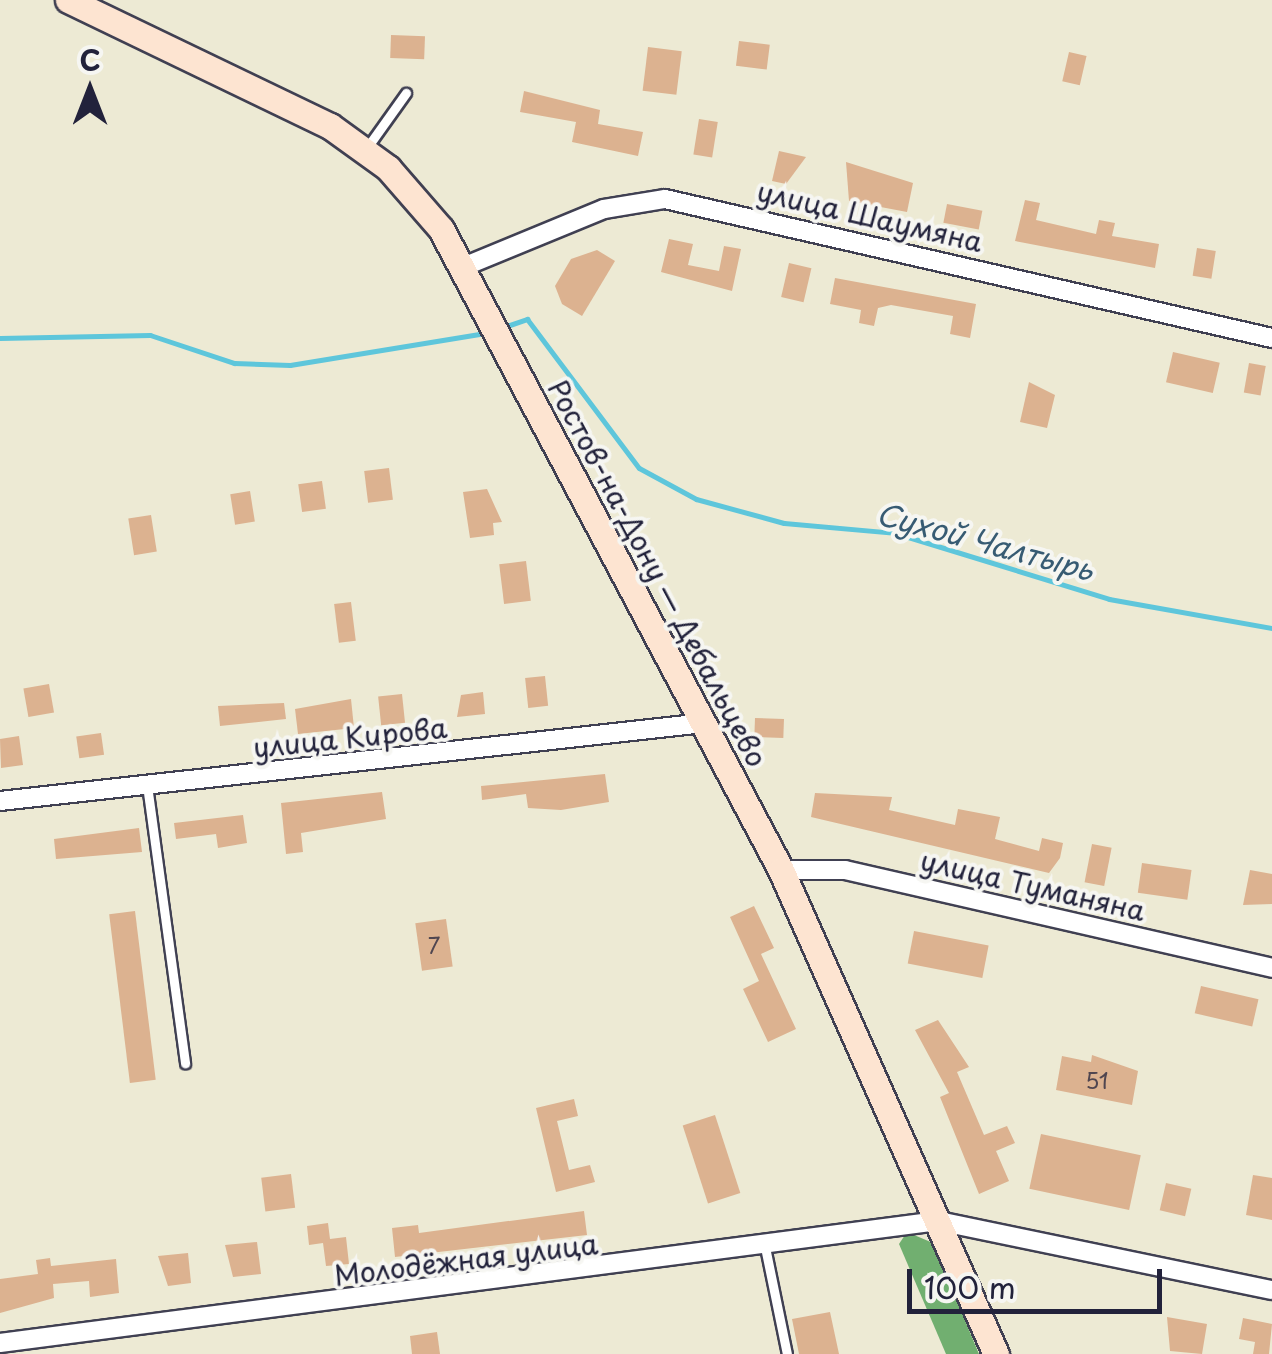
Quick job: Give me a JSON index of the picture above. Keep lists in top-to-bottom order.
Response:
{
  "streets": {
    "street": [
      "улица Шаумяна",
      "Ростов-на-Дону — Дебальцево",
      "улица Кирова",
      "улица Туманяна",
      "Молодёжная улица"
    ]
  },
  "crossings": [
    ["улица Шаумяна", "Ростов-на-Дону — Дебальцево"],
    ["Ростов-на-Дону — Дебальцево", "улица Кирова"],
    ["Ростов-на-Дону — Дебальцево", "улица Туманяна"],
    ["Ростов-на-Дону — Дебальцево", "Молодёжная улица"]
  ],
  "water": ["Сухой Чалтырь"],
  "house_numbers": ["7", "51"],
  "scale_bar": "100 m",
  "north": "top"
}
